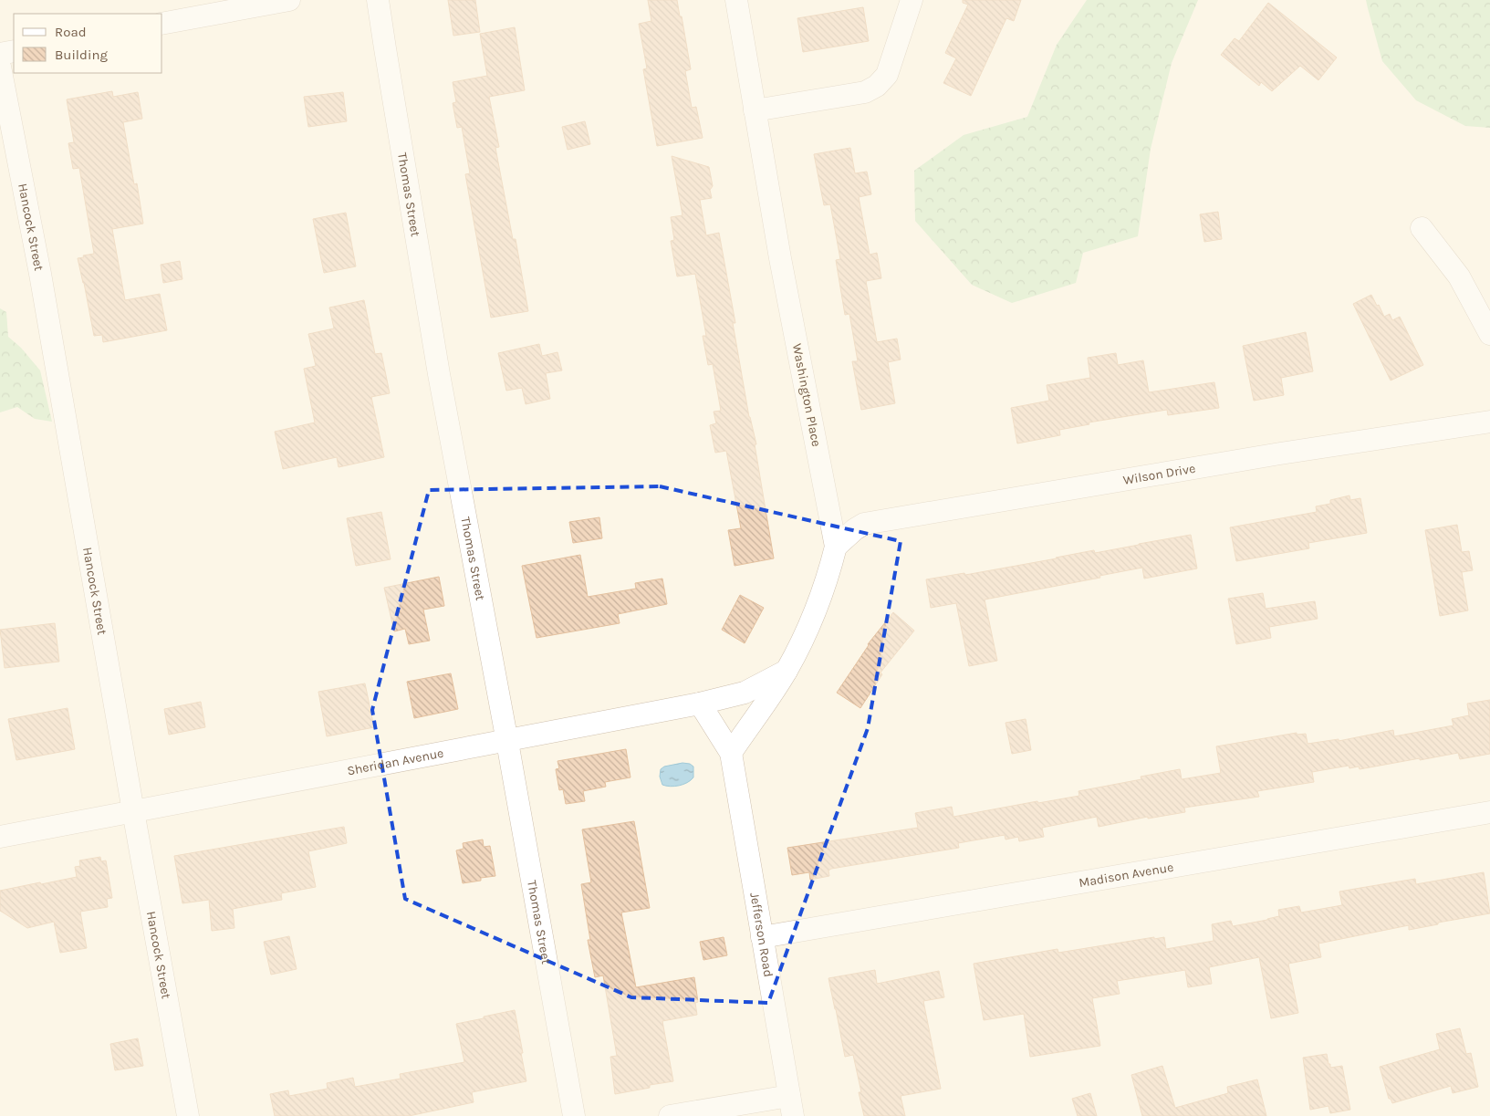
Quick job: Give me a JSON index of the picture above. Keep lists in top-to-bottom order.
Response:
{
  "streets": {
    "street": [
      "Thomas Street",
      "Hancock Street",
      "Washington Place",
      "Wilson Drive",
      "Sheridan Avenue",
      "Madison Avenue",
      "Jefferson Road"
    ]
  },
  "crossings": [
    ["Thomas Street", "Sheridan Avenue"],
    ["Hancock Street", "Sheridan Avenue"],
    ["Washington Place", "Wilson Drive"],
    ["Washington Place", "Sheridan Avenue"],
    ["Sheridan Avenue", "Jefferson Road"],
    ["Madison Avenue", "Jefferson Road"]
  ],
  "legend": ["Road", "Building"]
}
